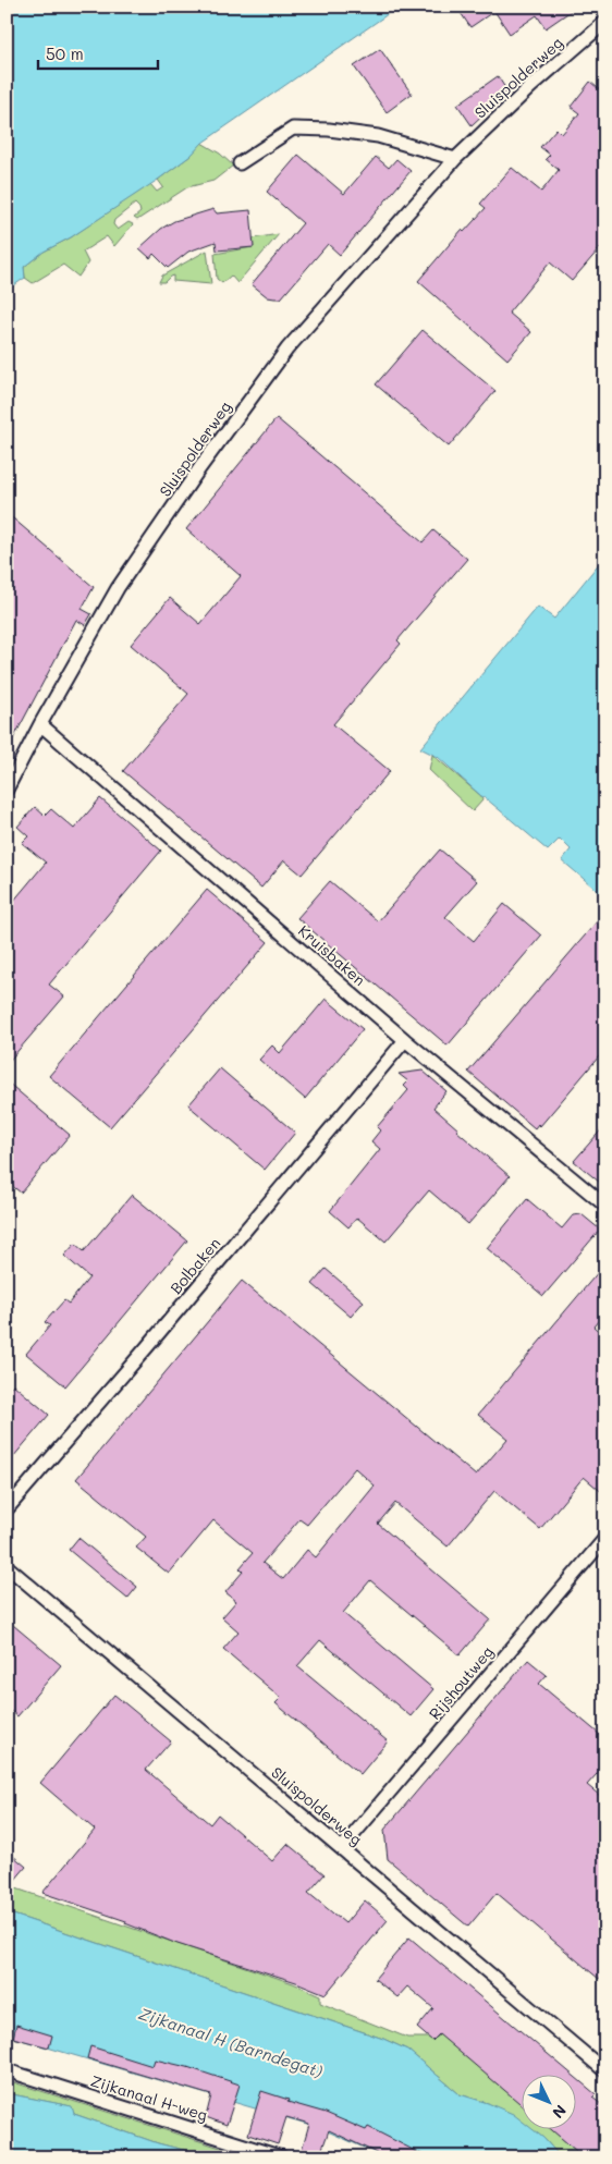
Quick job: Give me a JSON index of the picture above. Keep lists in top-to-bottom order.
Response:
{
  "streets": {
    "street": [
      "Sluispolderweg",
      "Kruisbaken",
      "Bolbaken",
      "Rijshoutweg",
      "Zijkanaal H-weg"
    ]
  },
  "crossings": [
    ["Sluispolderweg", "Kruisbaken"],
    ["Sluispolderweg", "Rijshoutweg"],
    ["Kruisbaken", "Bolbaken"]
  ],
  "water": ["Zijkanaal H (Barndegat)"],
  "scale_bar": "50 m",
  "north": "bottom right"
}
